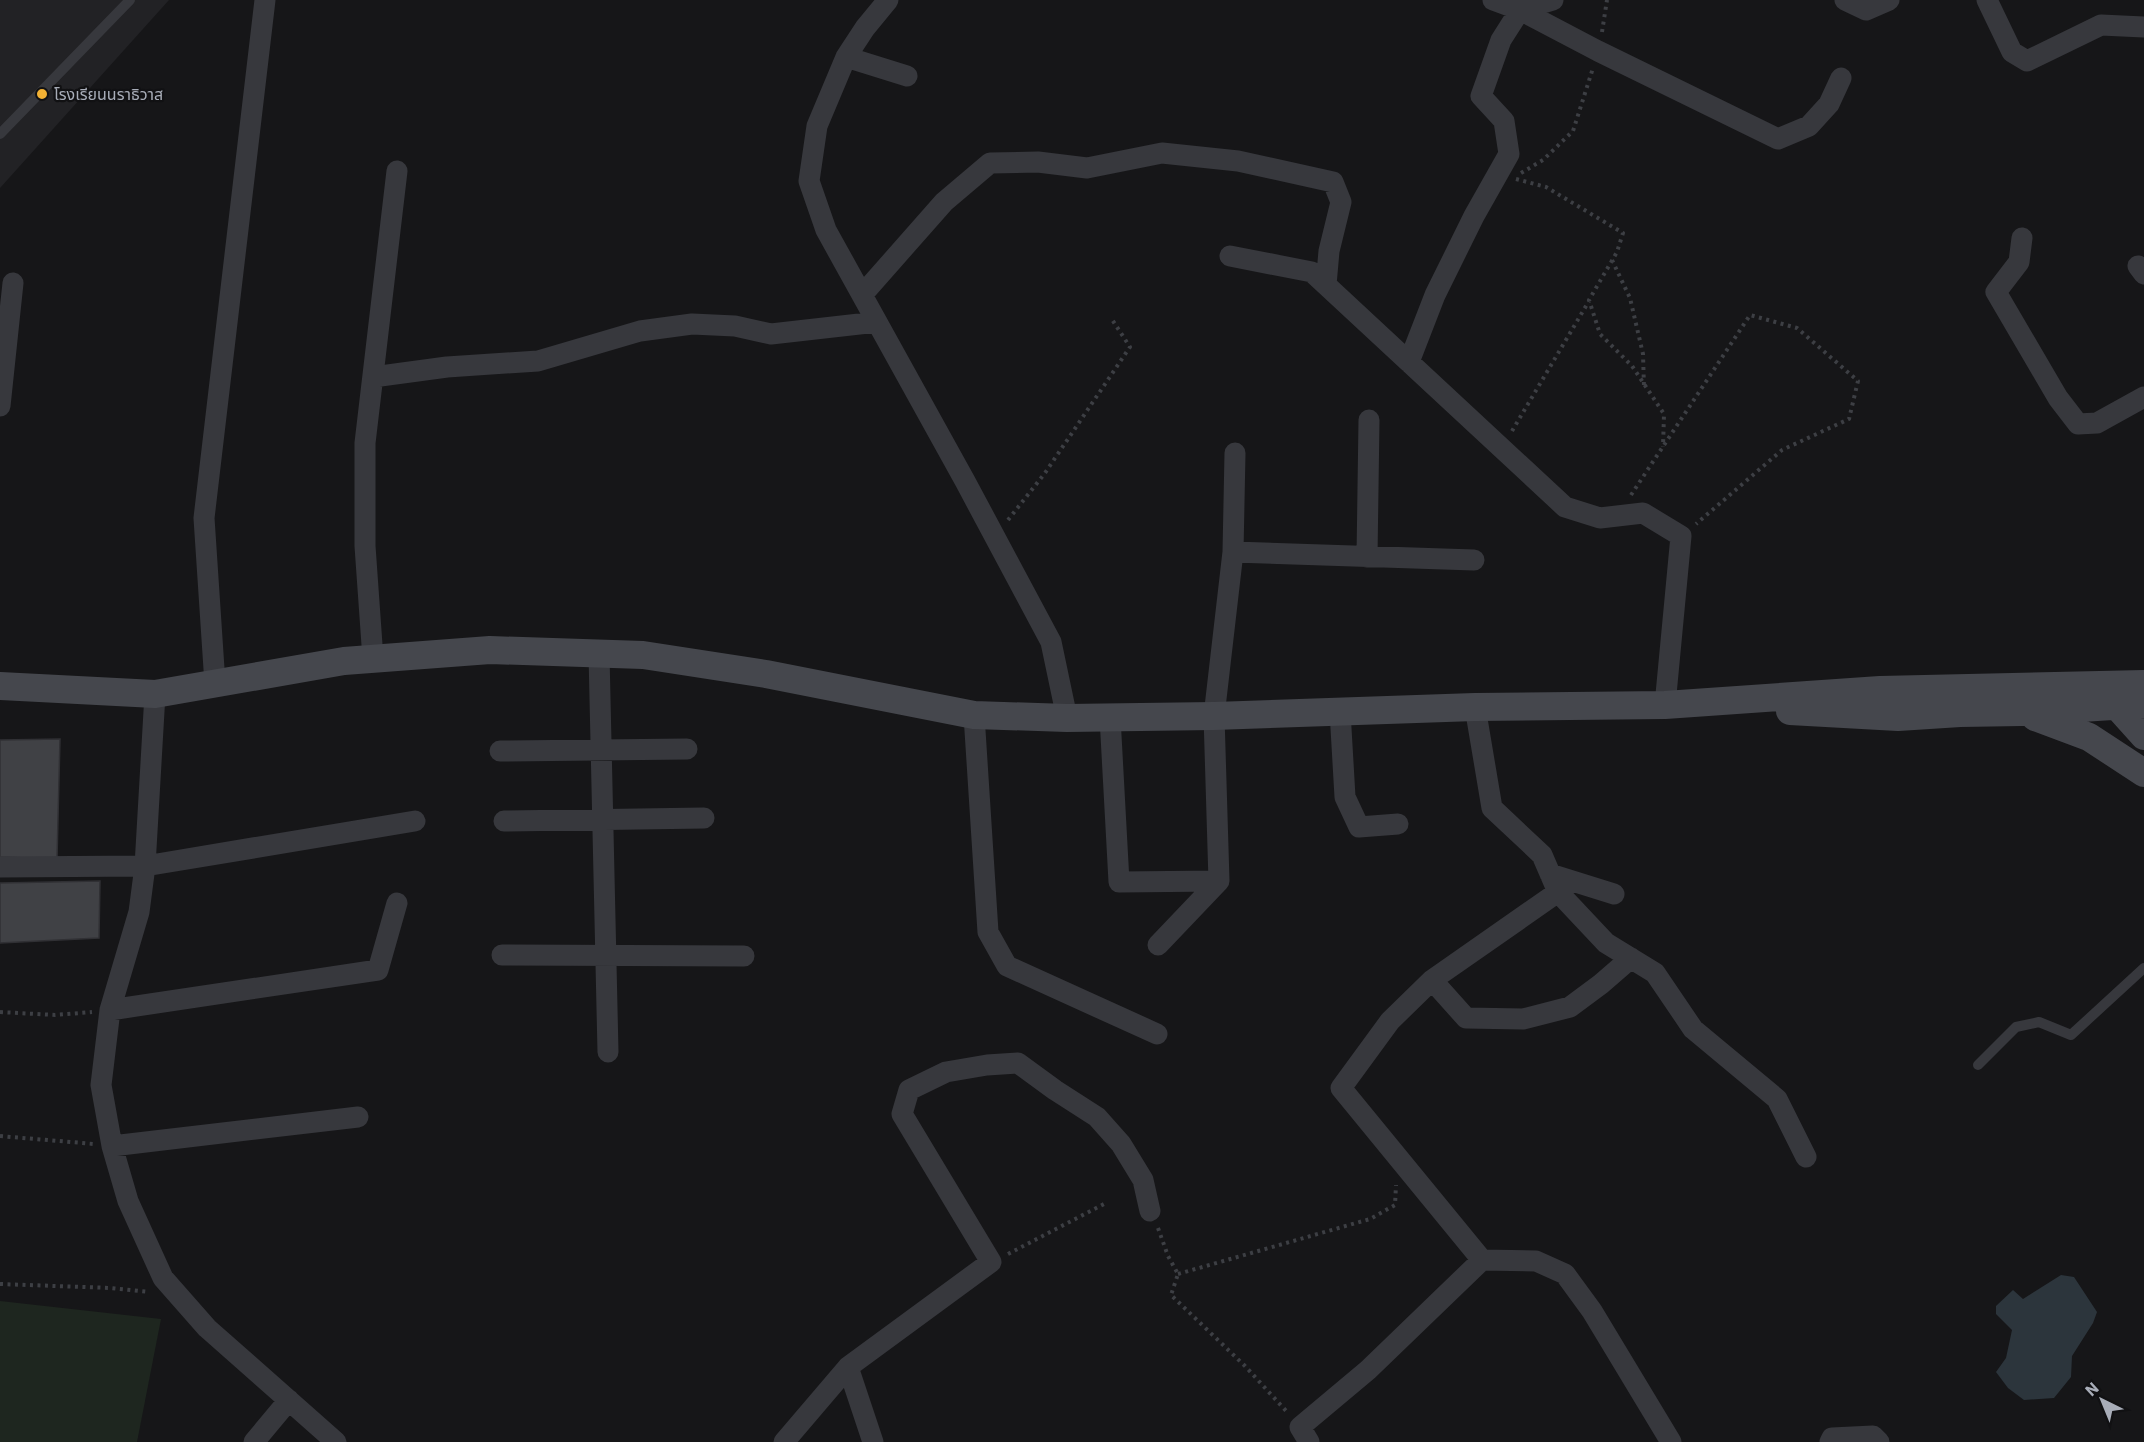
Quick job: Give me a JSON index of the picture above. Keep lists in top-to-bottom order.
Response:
{
  "places": ["โรงเรียนนราธิวาส"],
  "north": "top left"
}
